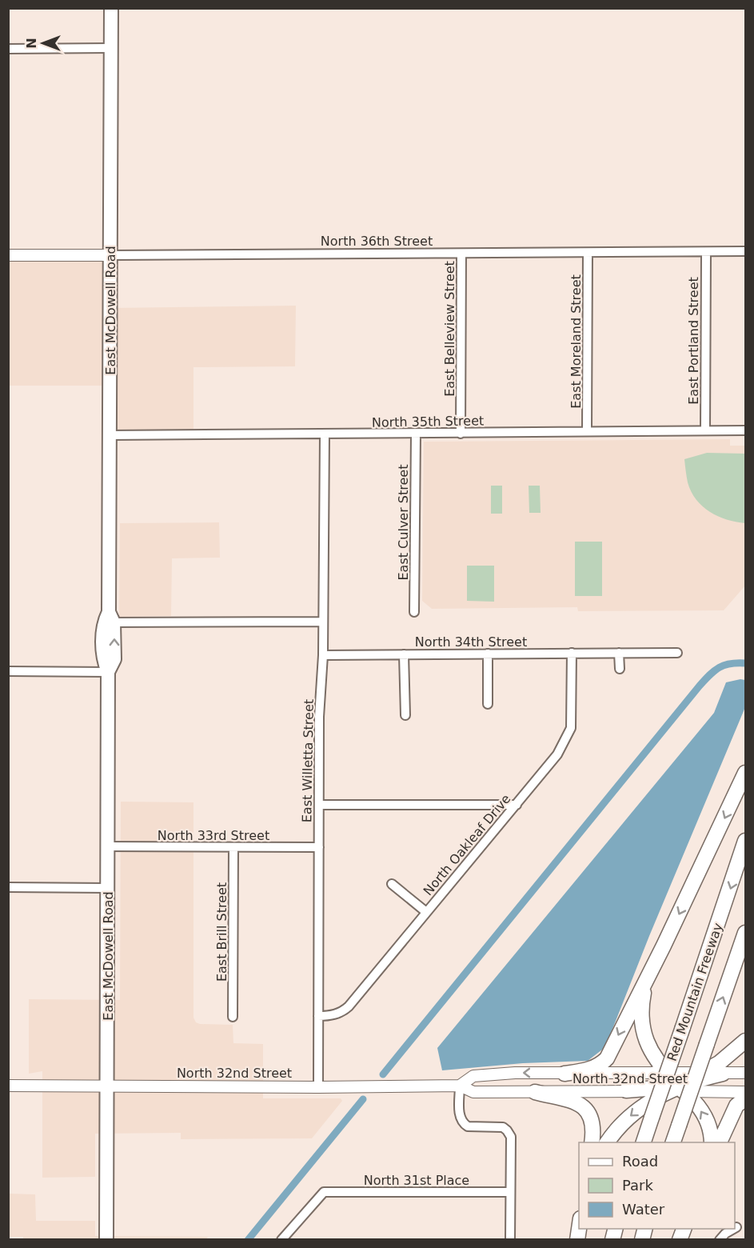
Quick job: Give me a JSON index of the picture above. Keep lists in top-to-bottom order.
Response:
{
  "streets": {
    "highway": ["Red Mountain Freeway"],
    "main road": ["North 36th Street", "East McDowell Road", "North 32nd Street"],
    "street": [
      "East Belleview Street",
      "East Portland Street",
      "East Moreland Street",
      "North 35th Street",
      "East Culver Street",
      "North 34th Street",
      "East Willetta Street",
      "North 33rd Street",
      "North Oakleaf Drive",
      "East Brill Street",
      "North 31st Place"
    ]
  },
  "crossings": [
    ["North 36th Street", "East McDowell Road"],
    ["North 36th Street", "East Belleview Street"],
    ["North 36th Street", "East Portland Street"],
    ["North 36th Street", "East Moreland Street"],
    ["East McDowell Road", "North 35th Street"],
    ["East McDowell Road", "North 33rd Street"],
    ["East McDowell Road", "North 32nd Street"],
    ["East Belleview Street", "North 35th Street"],
    ["East Portland Street", "North 35th Street"],
    ["East Moreland Street", "North 35th Street"],
    ["North 35th Street", "East Culver Street"],
    ["North 35th Street", "East Willetta Street"],
    ["North 34th Street", "East Willetta Street"],
    ["North 34th Street", "North Oakleaf Drive"],
    ["East Willetta Street", "North 33rd Street"],
    ["East Willetta Street", "North Oakleaf Drive"],
    ["East Willetta Street", "North 32nd Street"],
    ["North 33rd Street", "East Brill Street"]
  ],
  "legend": ["Road", "Park", "Water"],
  "north": "left"
}
